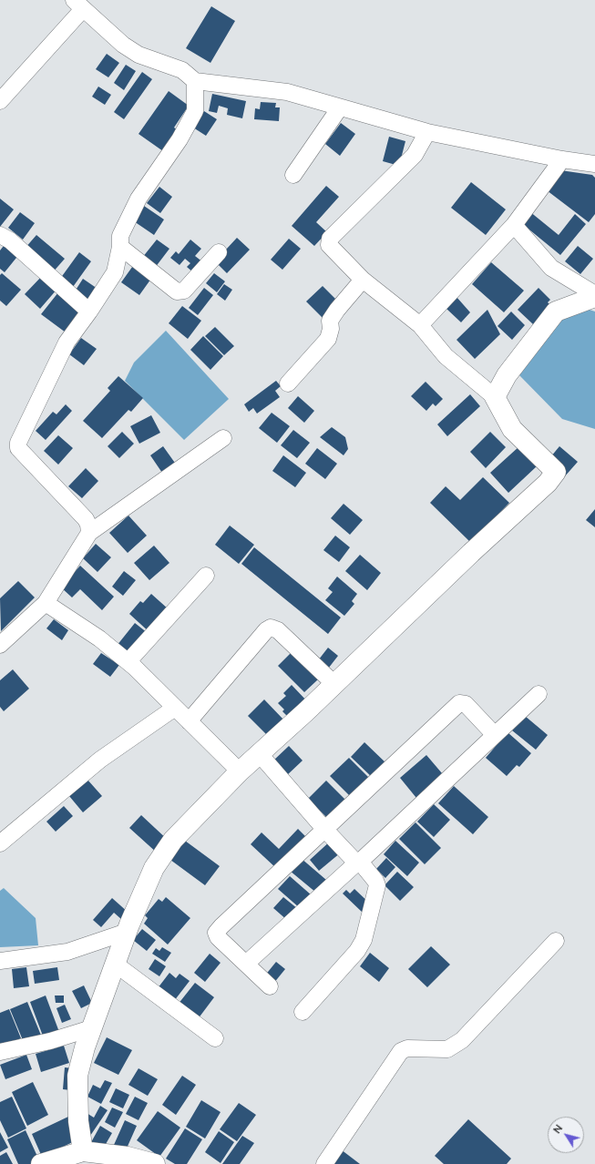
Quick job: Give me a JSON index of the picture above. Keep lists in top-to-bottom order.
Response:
{
  "north": "top left"
}
